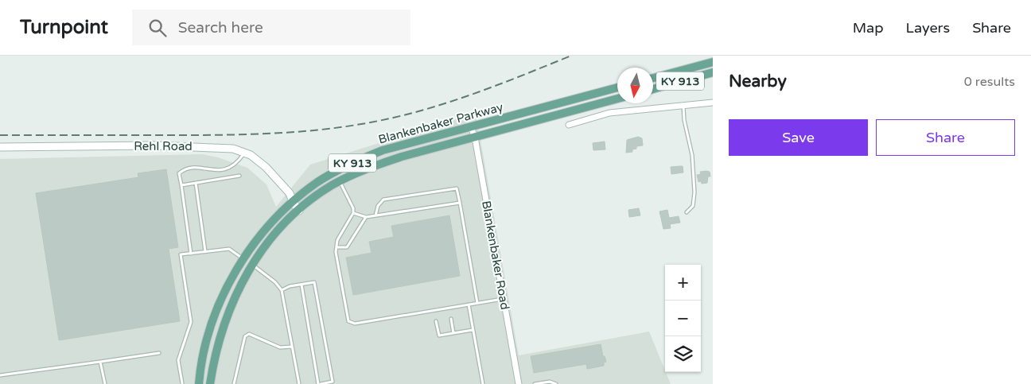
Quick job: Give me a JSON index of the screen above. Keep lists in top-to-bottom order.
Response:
{
  "streets": {
    "main road": ["KY 913", "Blankenbaker Parkway"],
    "street": ["Rehl Road", "Blankenbaker Road"]
  },
  "crossings": [
    ["Blankenbaker Parkway", "Rehl Road"],
    ["Blankenbaker Parkway", "Blankenbaker Road"]
  ],
  "north": "bottom",
  "page": {
    "header": "Turnpoint",
    "search": "Search here",
    "nav": ["Map", "Layers", "Share"],
    "heading": ["Nearby", "0 results"],
    "buttons": ["Save", "Share"],
    "map_buttons": ["+", "−"]
  }
}
